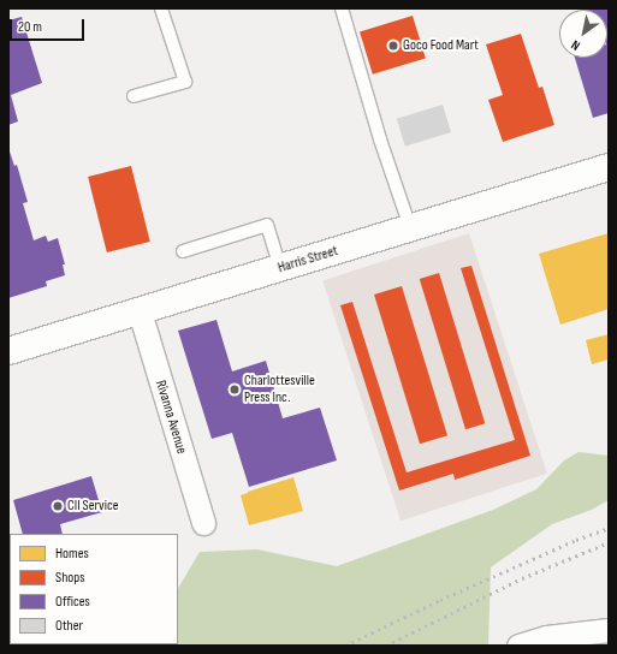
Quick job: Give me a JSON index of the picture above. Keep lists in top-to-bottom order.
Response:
{
  "streets": {
    "street": ["Harris Street", "Rivanna Avenue"]
  },
  "crossings": [
    ["Harris Street", "Rivanna Avenue"]
  ],
  "places": ["Goco Food Mart", "Charlottesville Press Inc.", "CII Service"],
  "legend": [
    "Homes",
    "Shops",
    "Offices",
    "Other"
  ],
  "scale_bar": "20 m",
  "north": "bottom left"
}
